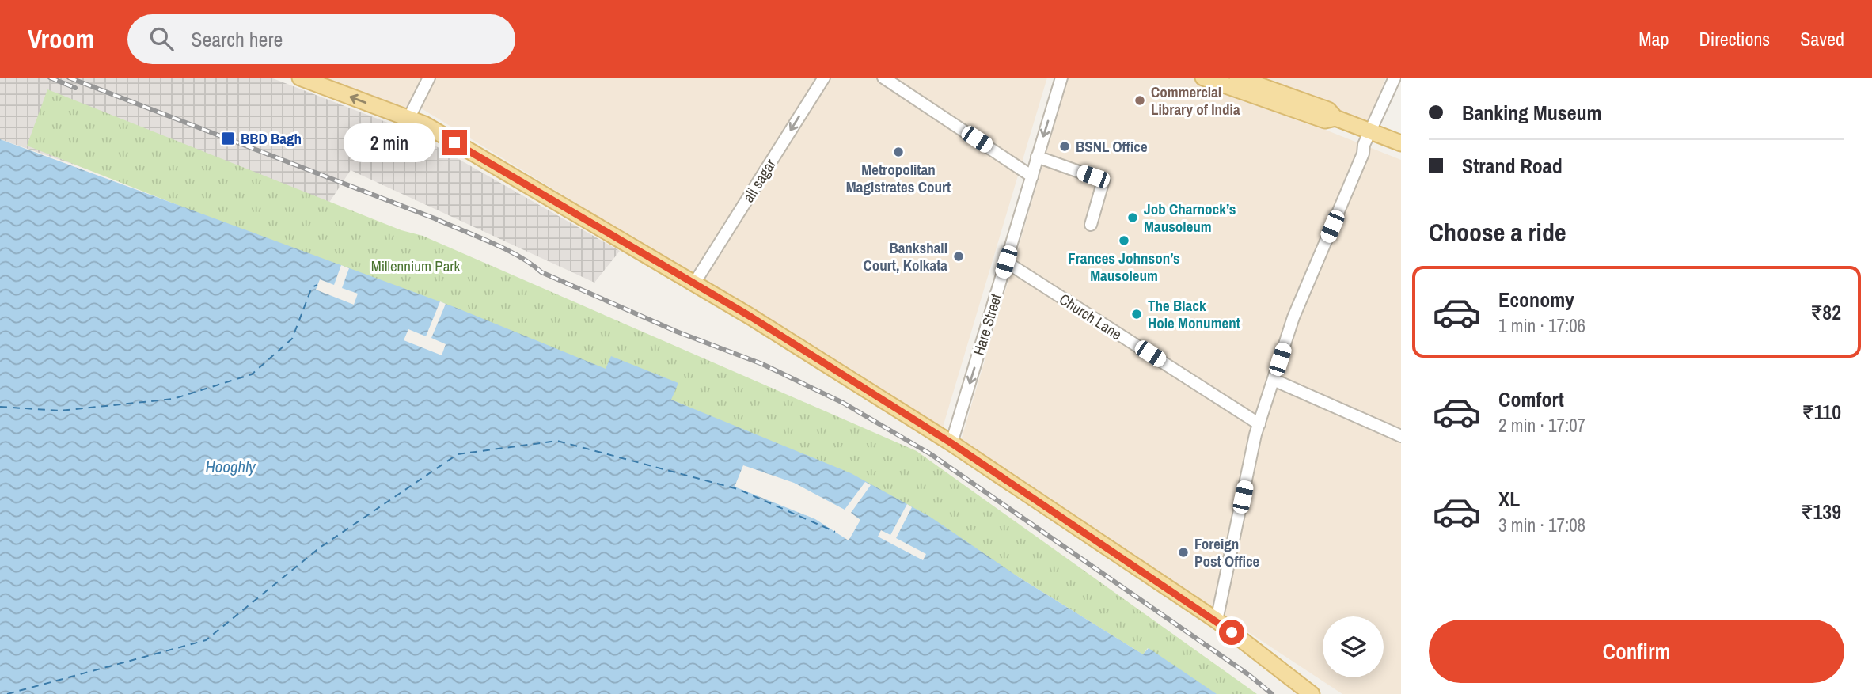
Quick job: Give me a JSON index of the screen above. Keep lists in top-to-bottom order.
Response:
{
  "streets": {
    "street": ["ali sagar", "Church Lane", "Hare Street"]
  },
  "crossings": [
    ["Church Lane", "Hare Street"]
  ],
  "one_way": ["ali sagar", "Hare Street"],
  "water": ["Hooghly"],
  "parks": ["Millennium Park"],
  "places": {
    "other": [
      "Commercial Library of India",
      "BSNL Office",
      "Metropolitan Magistrates Court",
      "Job Charnock’s Mausoleum",
      "Frances Johnson’s Mausoleum",
      "Bankshall Court, Kolkata",
      "The Black Hole Monument",
      "Foreign Post Office"
    ],
    "transit": ["BBD Bagh"]
  },
  "page": {
    "header": "Vroom",
    "search": "Search here",
    "nav": ["Map", "Directions", "Saved"],
    "banner": ["Banking Museum", "Strand Road"],
    "bubble": "2 min",
    "heading": "Choose a ride",
    "list": [
      {
        "name": "Economy",
        "note": "1 min · 17:06",
        "value": "₹82"
      },
      {
        "name": "Comfort",
        "note": "2 min · 17:07",
        "value": "₹110"
      },
      {
        "name": "XL",
        "note": "3 min · 17:08",
        "value": "₹139"
      }
    ],
    "buttons": "Confirm"
  }
}
